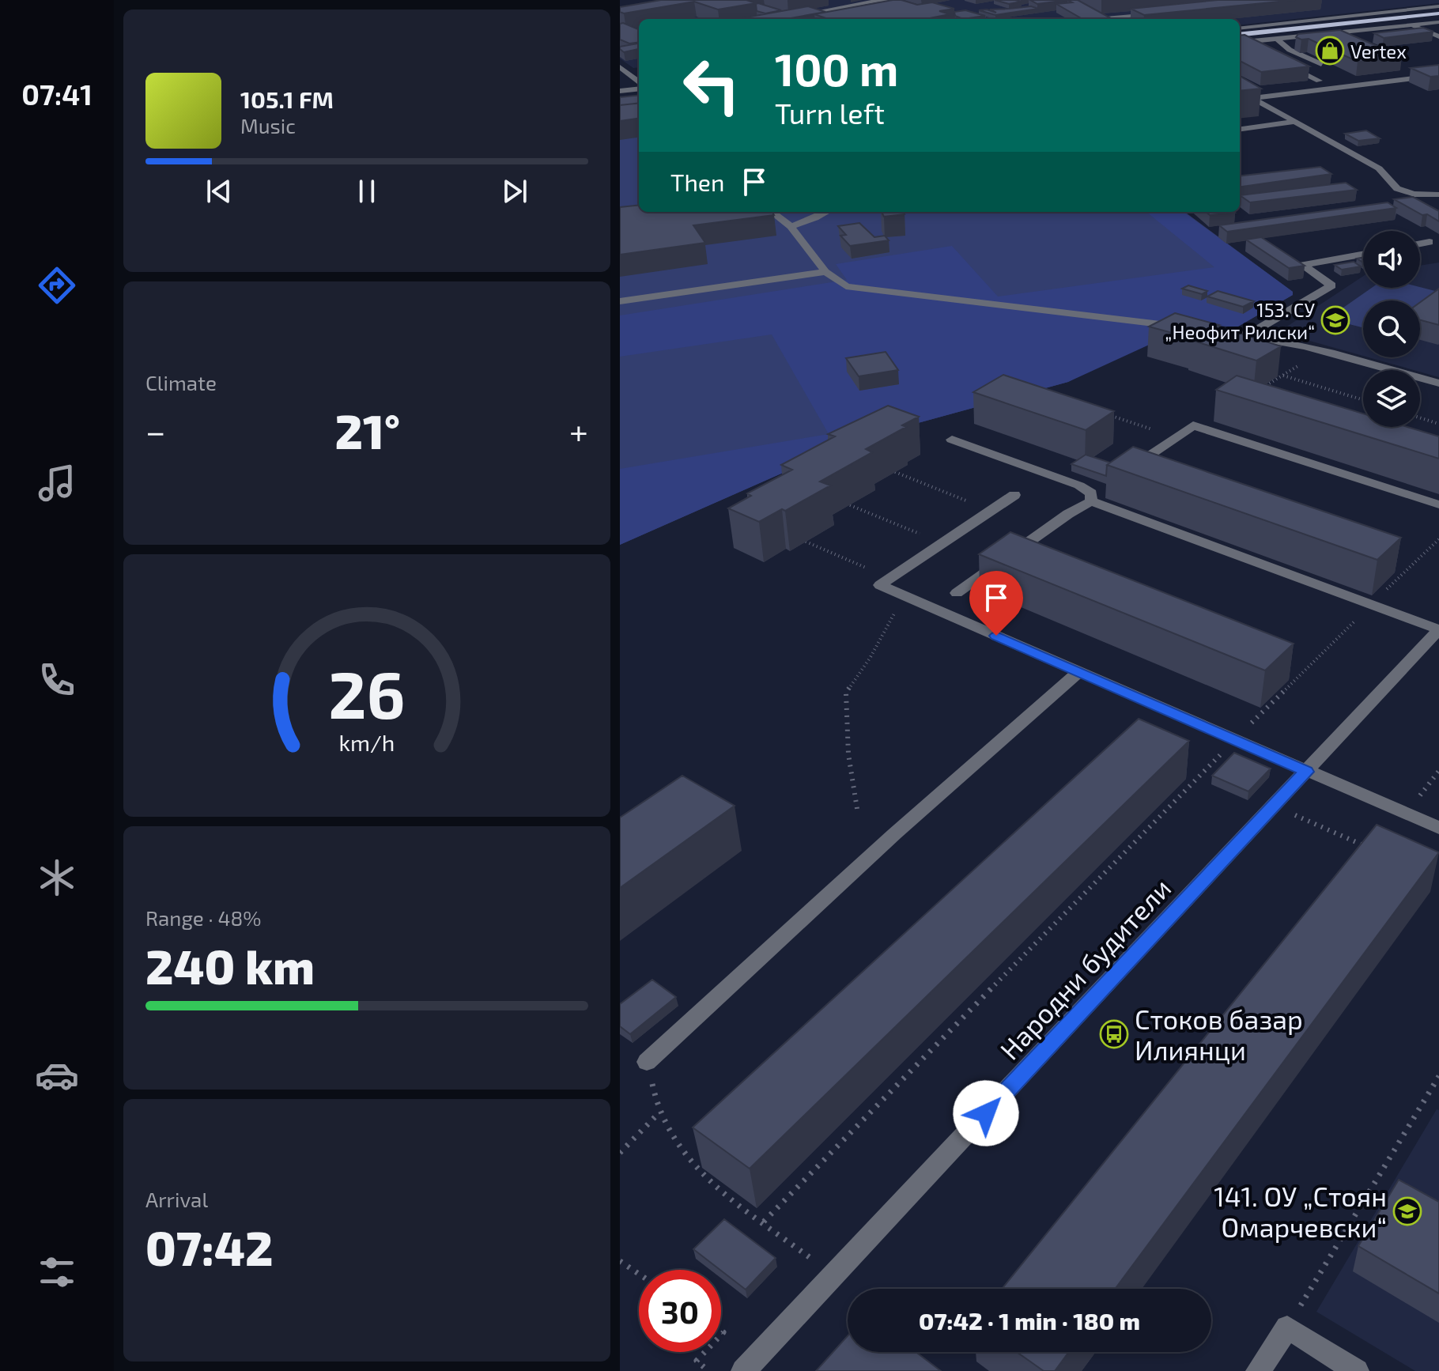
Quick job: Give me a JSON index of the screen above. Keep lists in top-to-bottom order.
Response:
{
  "streets": {
    "street": ["Народни будители"]
  },
  "places": {
    "shop": ["Vertex"],
    "school or university": ["153. СУ „Неофит Рилски“", "141. ОУ „Стоян Омарчевски“"],
    "bus stop": ["Стоков базар Илиянци"]
  },
  "page": {
    "tabs": "07:41",
    "turn": ["100 m", "Turn left"],
    "song": ["105.1 FM", "Music"],
    "then": "Then",
    "tile": [
      "Climate",
      ["Range · 48%", "240 km"],
      ["Arrival", "07:42"]
    ],
    "heat": ["−", "21°", "+"],
    "limit": "30",
    "trip": "07:42 · 1 min · 180 m",
    "gauge": ["26", "km/h"]
  }
}
